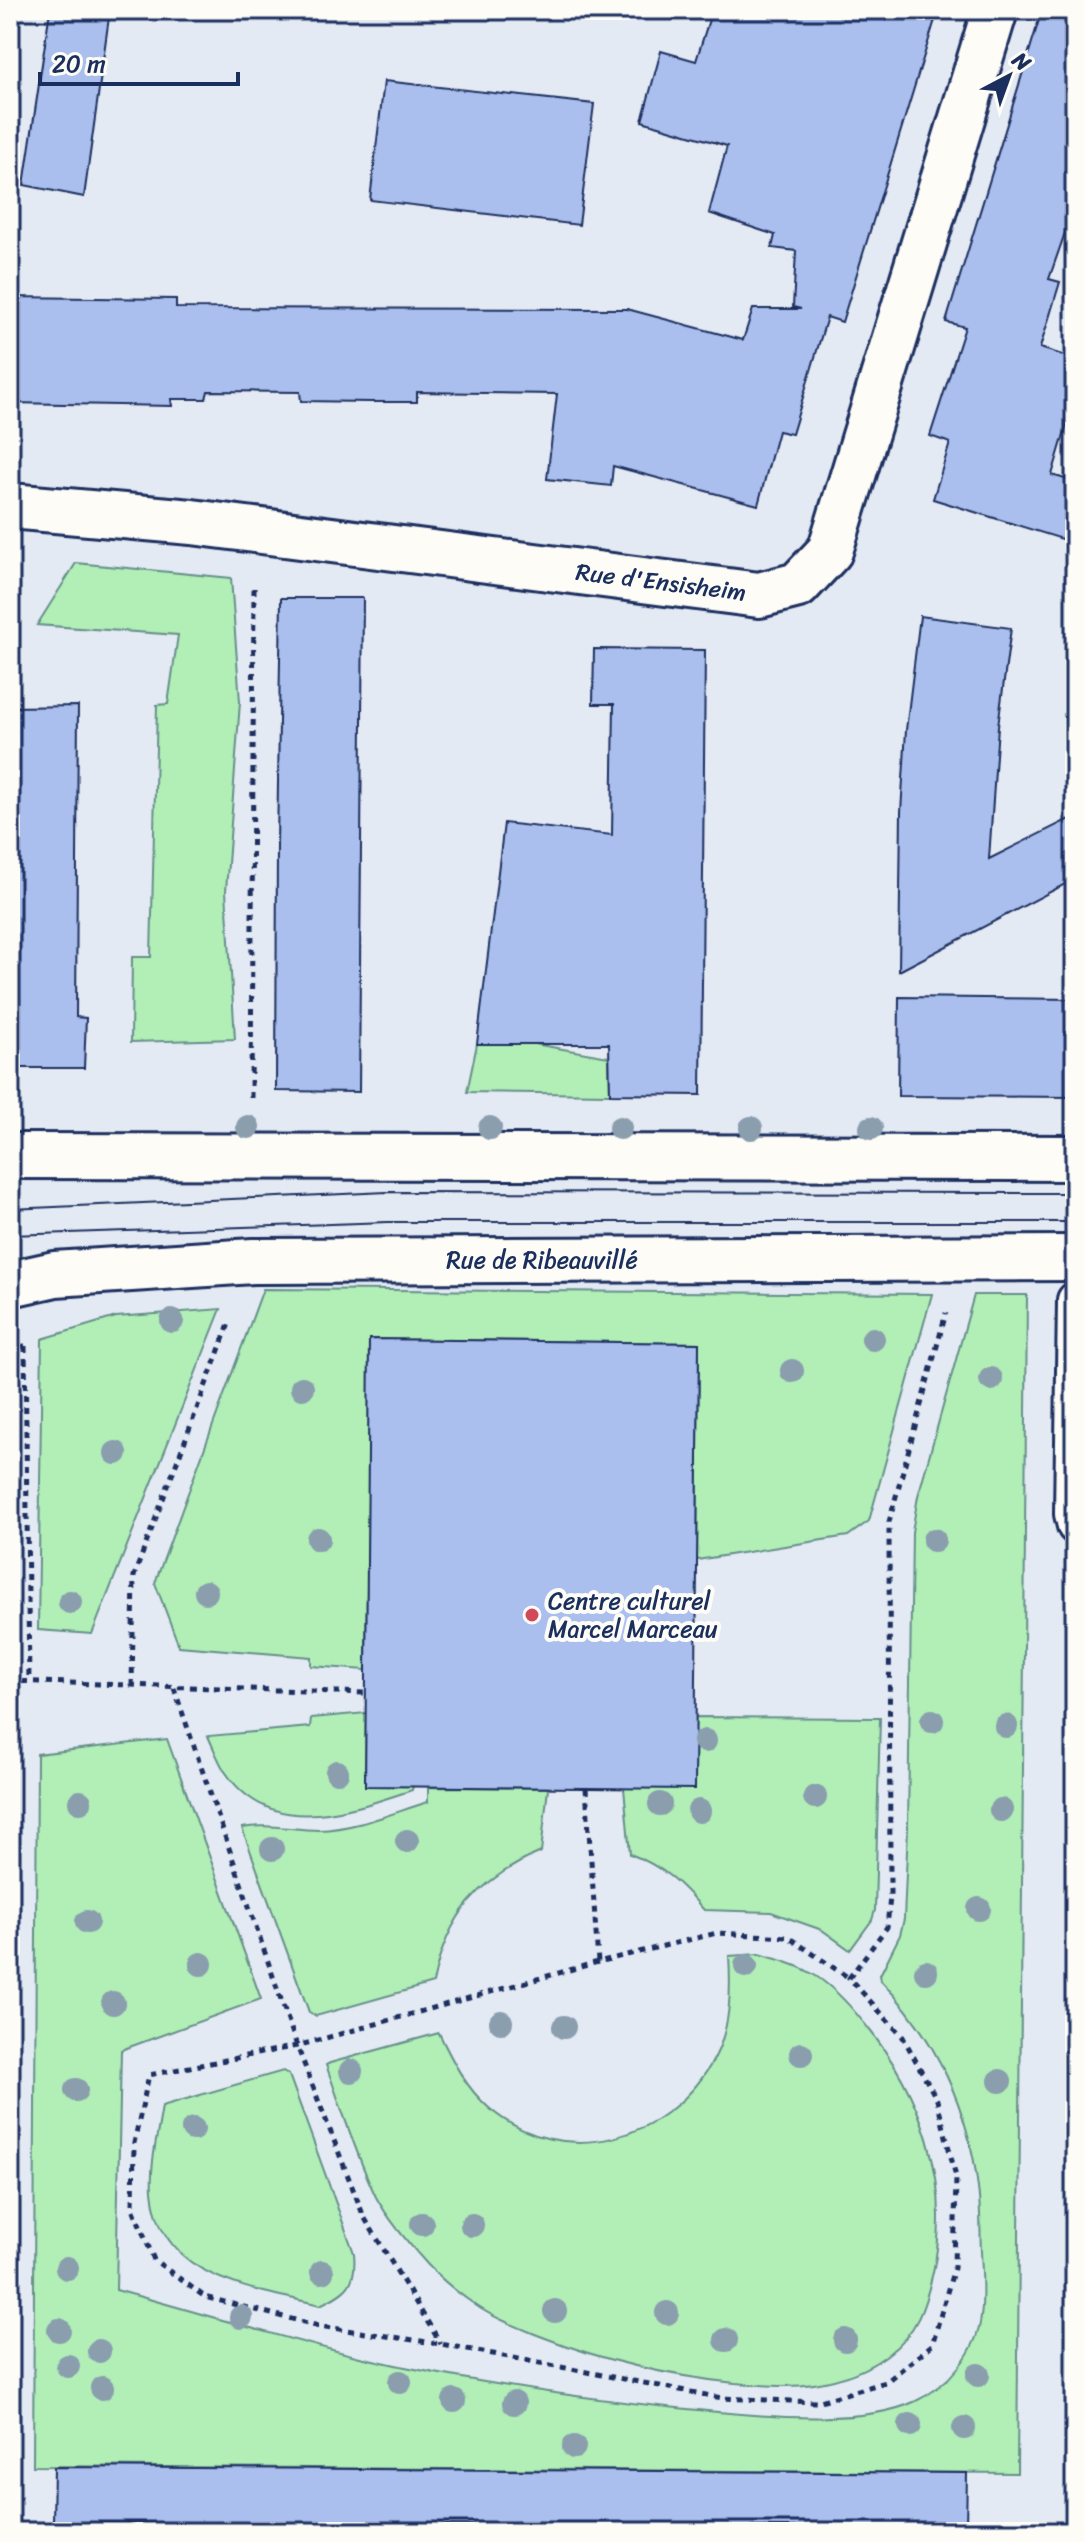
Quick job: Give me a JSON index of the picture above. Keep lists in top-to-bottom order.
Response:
{
  "streets": {
    "street": ["Rue d'Ensisheim", "Rue de Ribeauvillé"]
  },
  "places": ["Centre culturel Marcel Marceau"],
  "scale_bar": "20 m",
  "north": "top right"
}
